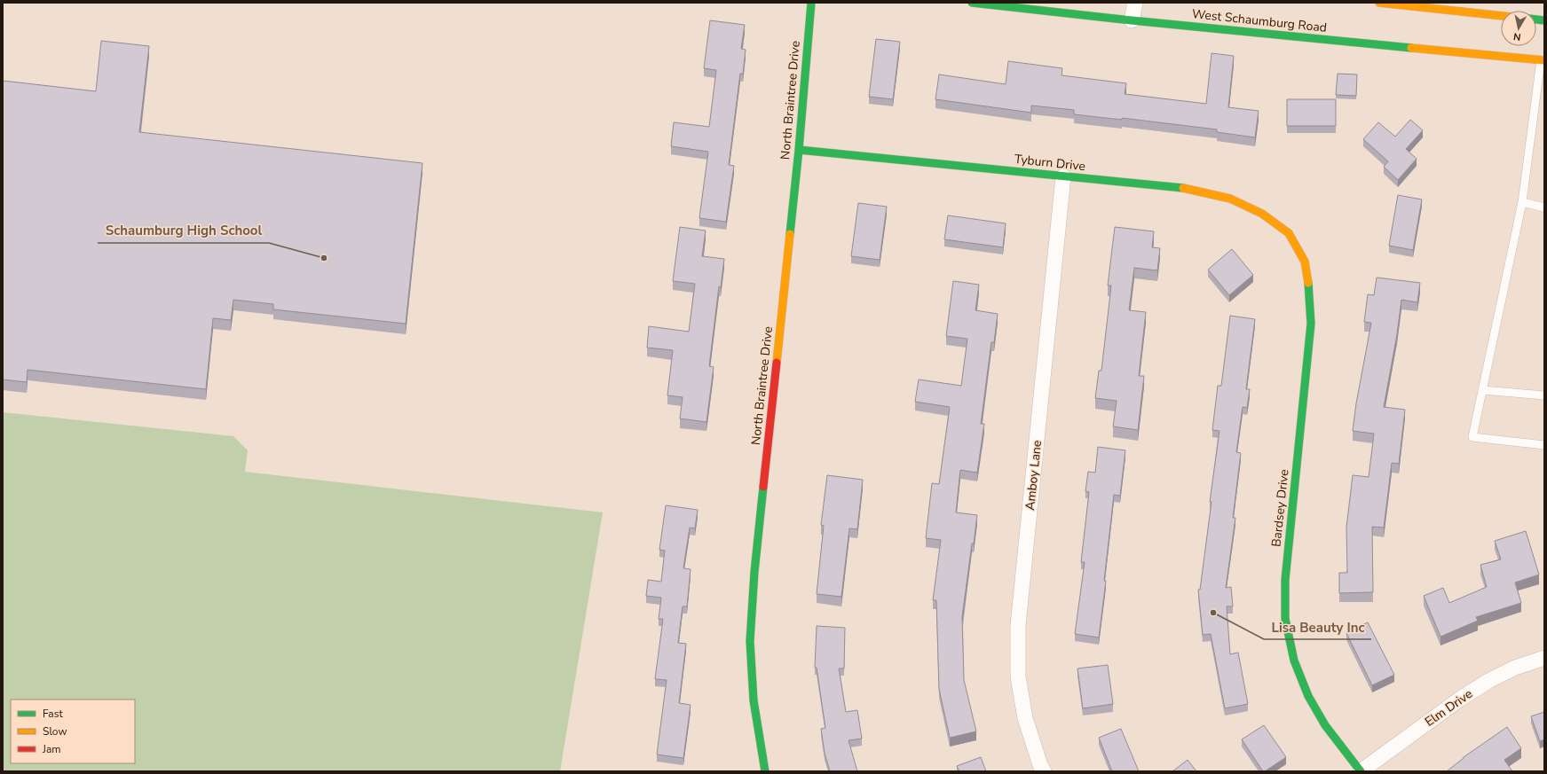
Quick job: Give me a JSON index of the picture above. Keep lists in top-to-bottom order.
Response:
{
  "streets": {
    "street": [
      "West Schaumburg Road",
      "North Braintree Drive",
      "Tyburn Drive",
      "Amboy Lane",
      "Bardsey Drive",
      "Elm Drive"
    ]
  },
  "crossings": [
    ["North Braintree Drive", "Tyburn Drive"],
    ["Tyburn Drive", "Amboy Lane"],
    ["Tyburn Drive", "Bardsey Drive"],
    ["Bardsey Drive", "Elm Drive"]
  ],
  "places": ["Schaumburg High School", "Lisa Beauty Inc"],
  "legend": ["Fast", "Slow", "Jam"],
  "north": "bottom"
}
